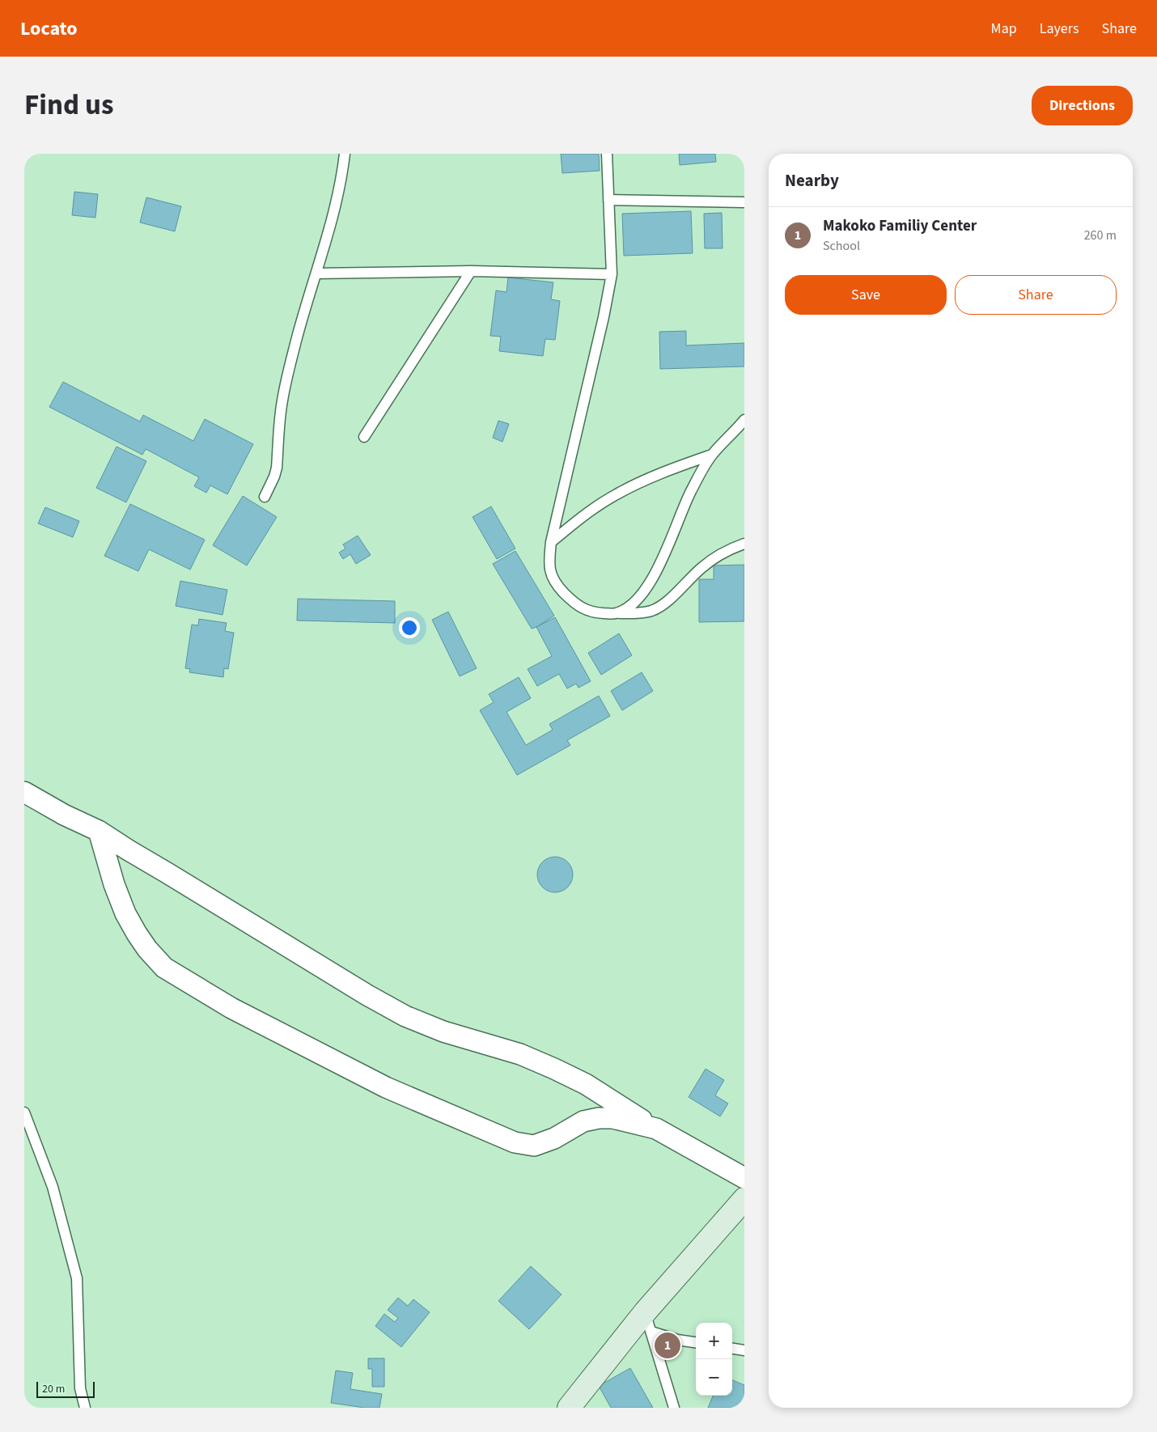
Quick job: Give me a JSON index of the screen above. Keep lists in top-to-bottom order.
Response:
{
  "scale_bar": "20 m",
  "page": {
    "header": "Locato",
    "nav": ["Map", "Layers", "Share"],
    "title": "Find us",
    "buttons": [
      "Directions",
      ["Save", "Share"]
    ],
    "heading": "Nearby",
    "list": [
      {
        "mark": "1",
        "name": "Makoko Familiy Center",
        "note": "School",
        "value": "260 m"
      }
    ],
    "map_buttons": ["+", "−"],
    "pins": "1",
    "scale": "20 m"
  }
}
